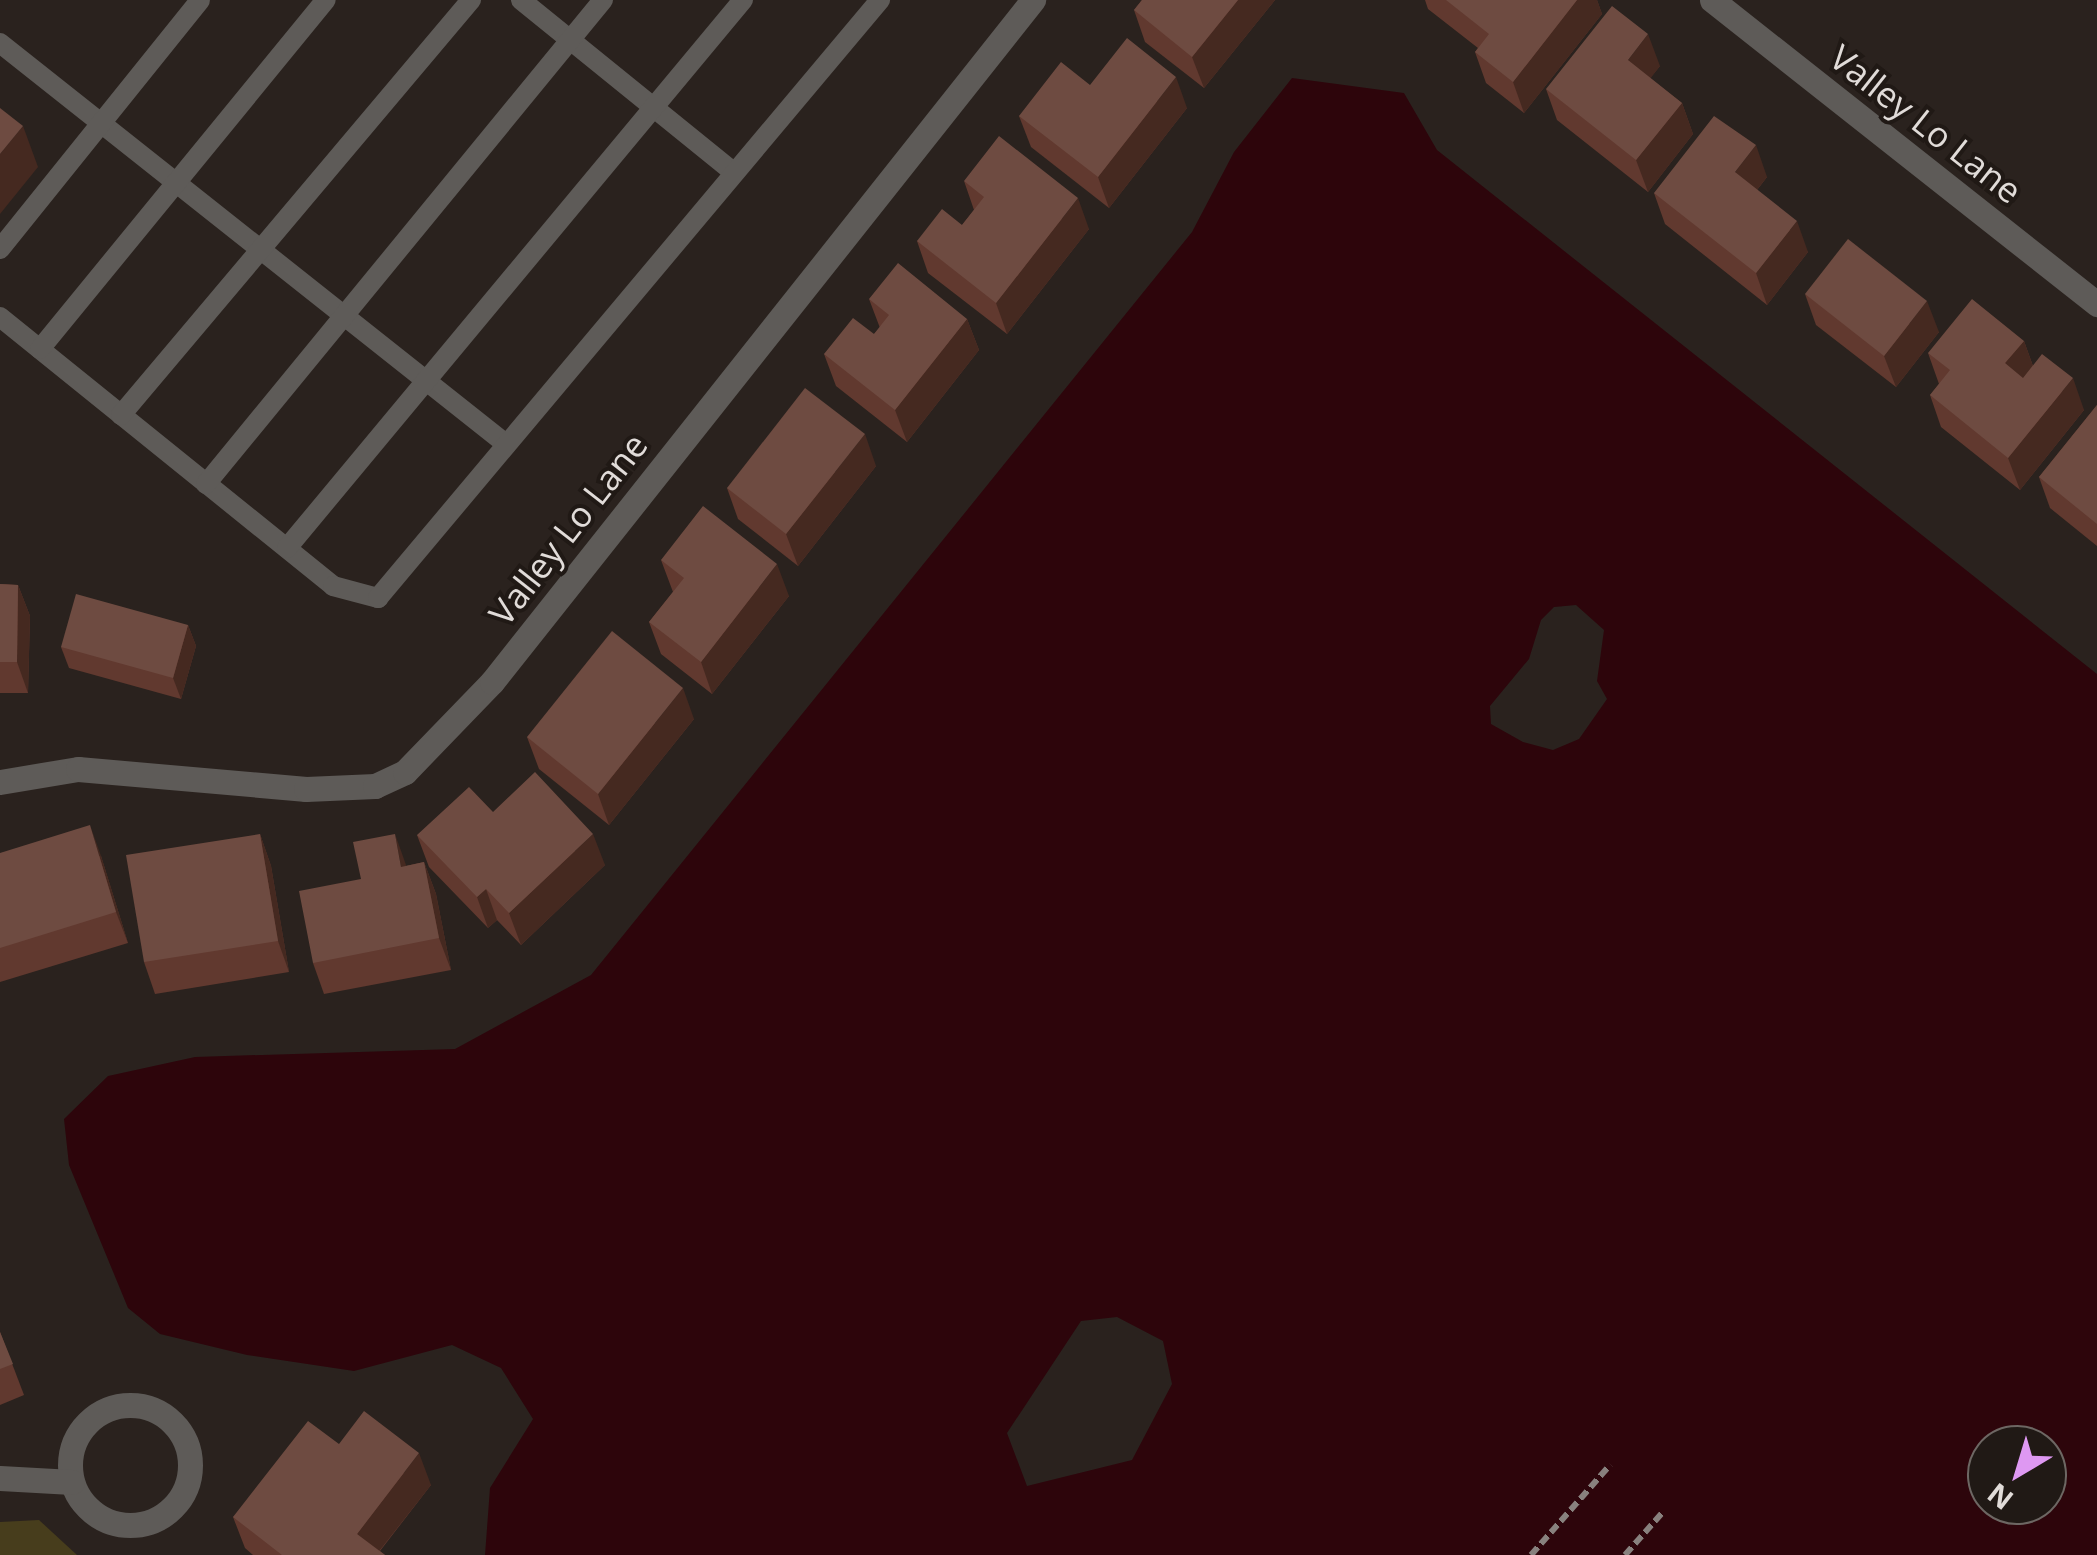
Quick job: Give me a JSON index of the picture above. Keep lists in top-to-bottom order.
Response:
{
  "streets": {
    "street": ["Valley Lo Lane"]
  },
  "north": "bottom left"
}
